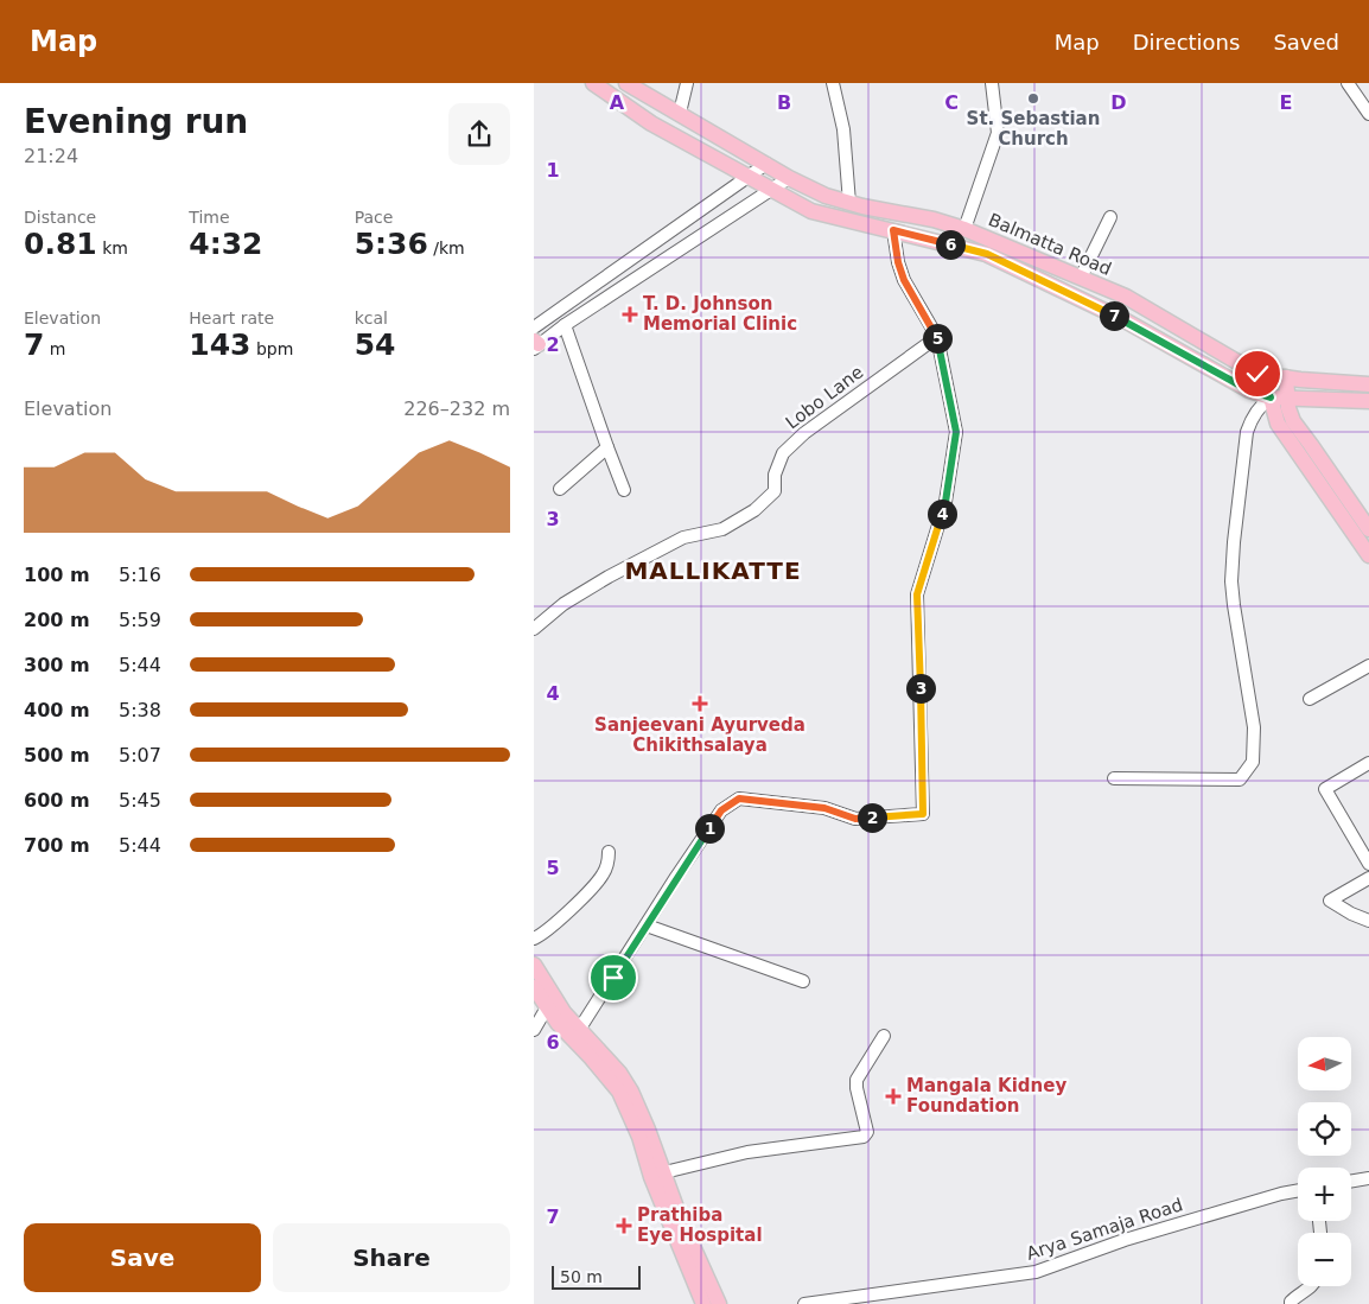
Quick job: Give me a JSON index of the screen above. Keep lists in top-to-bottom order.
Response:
{
  "streets": {
    "main road": ["Balmatta Road"],
    "street": ["Lobo Lane", "Arya Samaja Road"]
  },
  "districts": ["MALLIKATTE"],
  "places": {
    "other": ["St. Sebastian Church"],
    "health": [
      "T. D. Johnson Memorial Clinic",
      "Sanjeevani Ayurveda Chikithsalaya",
      "Mangala Kidney Foundation",
      "Prathiba Eye Hospital"
    ]
  },
  "scale_bar": "50 m",
  "north": "left",
  "page": {
    "header": "Map",
    "nav": ["Map", "Directions", "Saved"],
    "heading": ["Evening run", "21:24"],
    "stats": [
      ["Distance", "0.81 km"],
      ["Time", "4:32"],
      ["Pace", "5:36 /km"],
      ["Elevation", "7 m"],
      ["Heart rate", "143 bpm"],
      ["kcal", "54"]
    ],
    "pins": [
      "6",
      "7",
      "5",
      "4",
      "3",
      "2",
      "1"
    ],
    "chart": ["Elevation", "226–232 m"],
    "list": [
      {
        "name": "100 m",
        "note": "5:16"
      },
      {
        "name": "200 m",
        "note": "5:59"
      },
      {
        "name": "300 m",
        "note": "5:44"
      },
      {
        "name": "400 m",
        "note": "5:38"
      },
      {
        "name": "500 m",
        "note": "5:07"
      },
      {
        "name": "600 m",
        "note": "5:45"
      },
      {
        "name": "700 m",
        "note": "5:44"
      }
    ],
    "map_buttons": ["+", "−"],
    "buttons": ["Save", "Share"],
    "scale": "50 m"
  },
  "grid": {
    "columns": [
      "A",
      "B",
      "C",
      "D",
      "E"
    ],
    "rows": [
      "1",
      "2",
      "3",
      "4",
      "5",
      "6",
      "7"
    ]
  }
}
